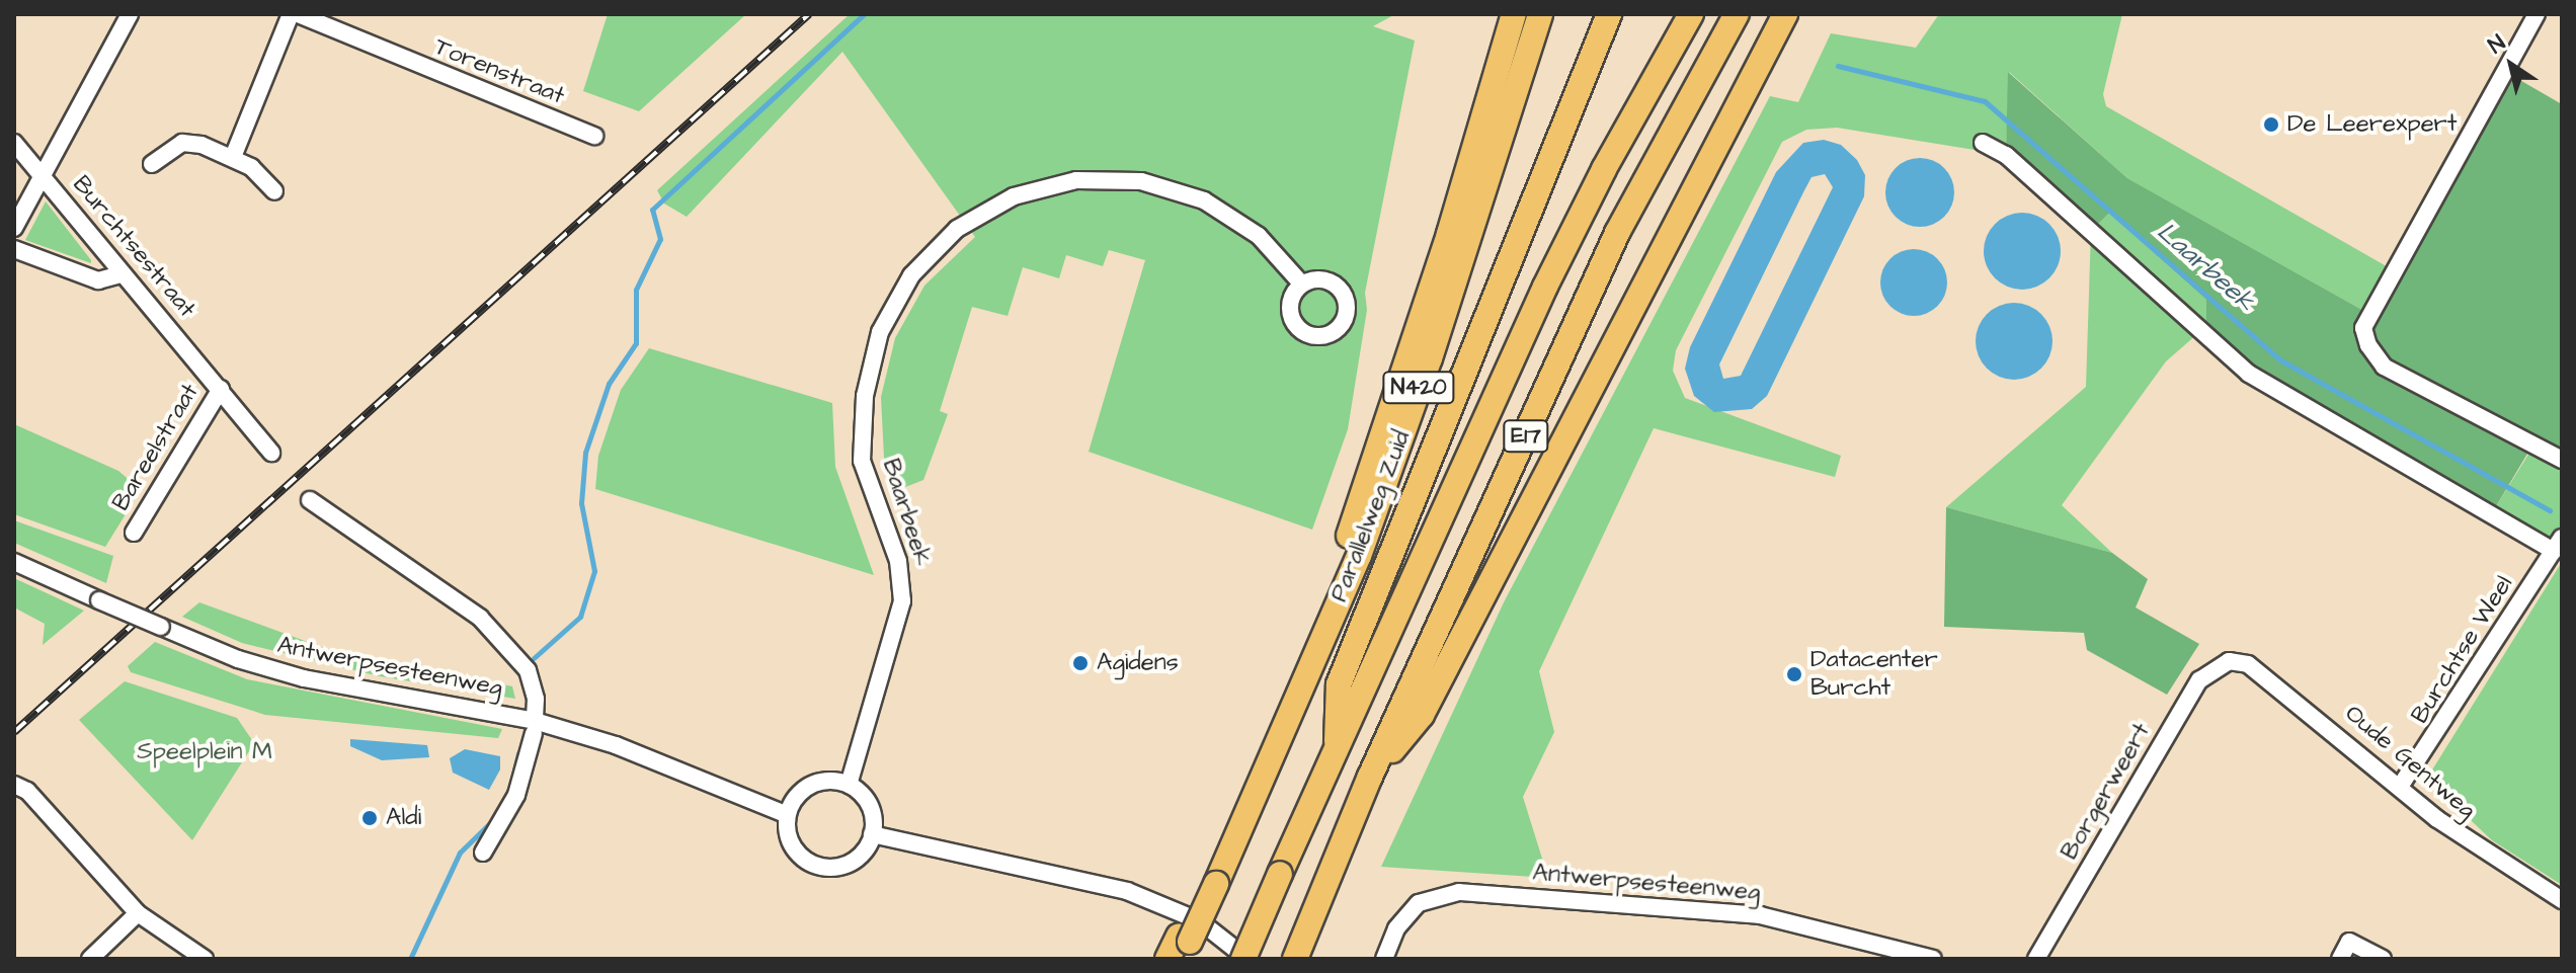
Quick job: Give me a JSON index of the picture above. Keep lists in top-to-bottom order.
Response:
{
  "streets": {
    "highway": ["N420", "E17", "Parallelweg Zuid"],
    "street": [
      "Torenstraat",
      "Burchtsestraat",
      "Bareelstraat",
      "Baarbeek",
      "Burchtse Weel",
      "Antwerpsesteenweg",
      "Oude Gentweg",
      "Borgerweert"
    ]
  },
  "crossings": [
    ["Burchtsestraat", "Bareelstraat"],
    ["Baarbeek", "Antwerpsesteenweg"],
    ["Burchtse Weel", "Oude Gentweg"],
    ["Oude Gentweg", "Borgerweert"]
  ],
  "water": ["Laarbeek"],
  "parks": ["Speelplein M"],
  "places": [
    "De Leerexpert",
    "Agidens",
    "Datacenter Burcht",
    "Aldi"
  ],
  "north": "top left"
}
